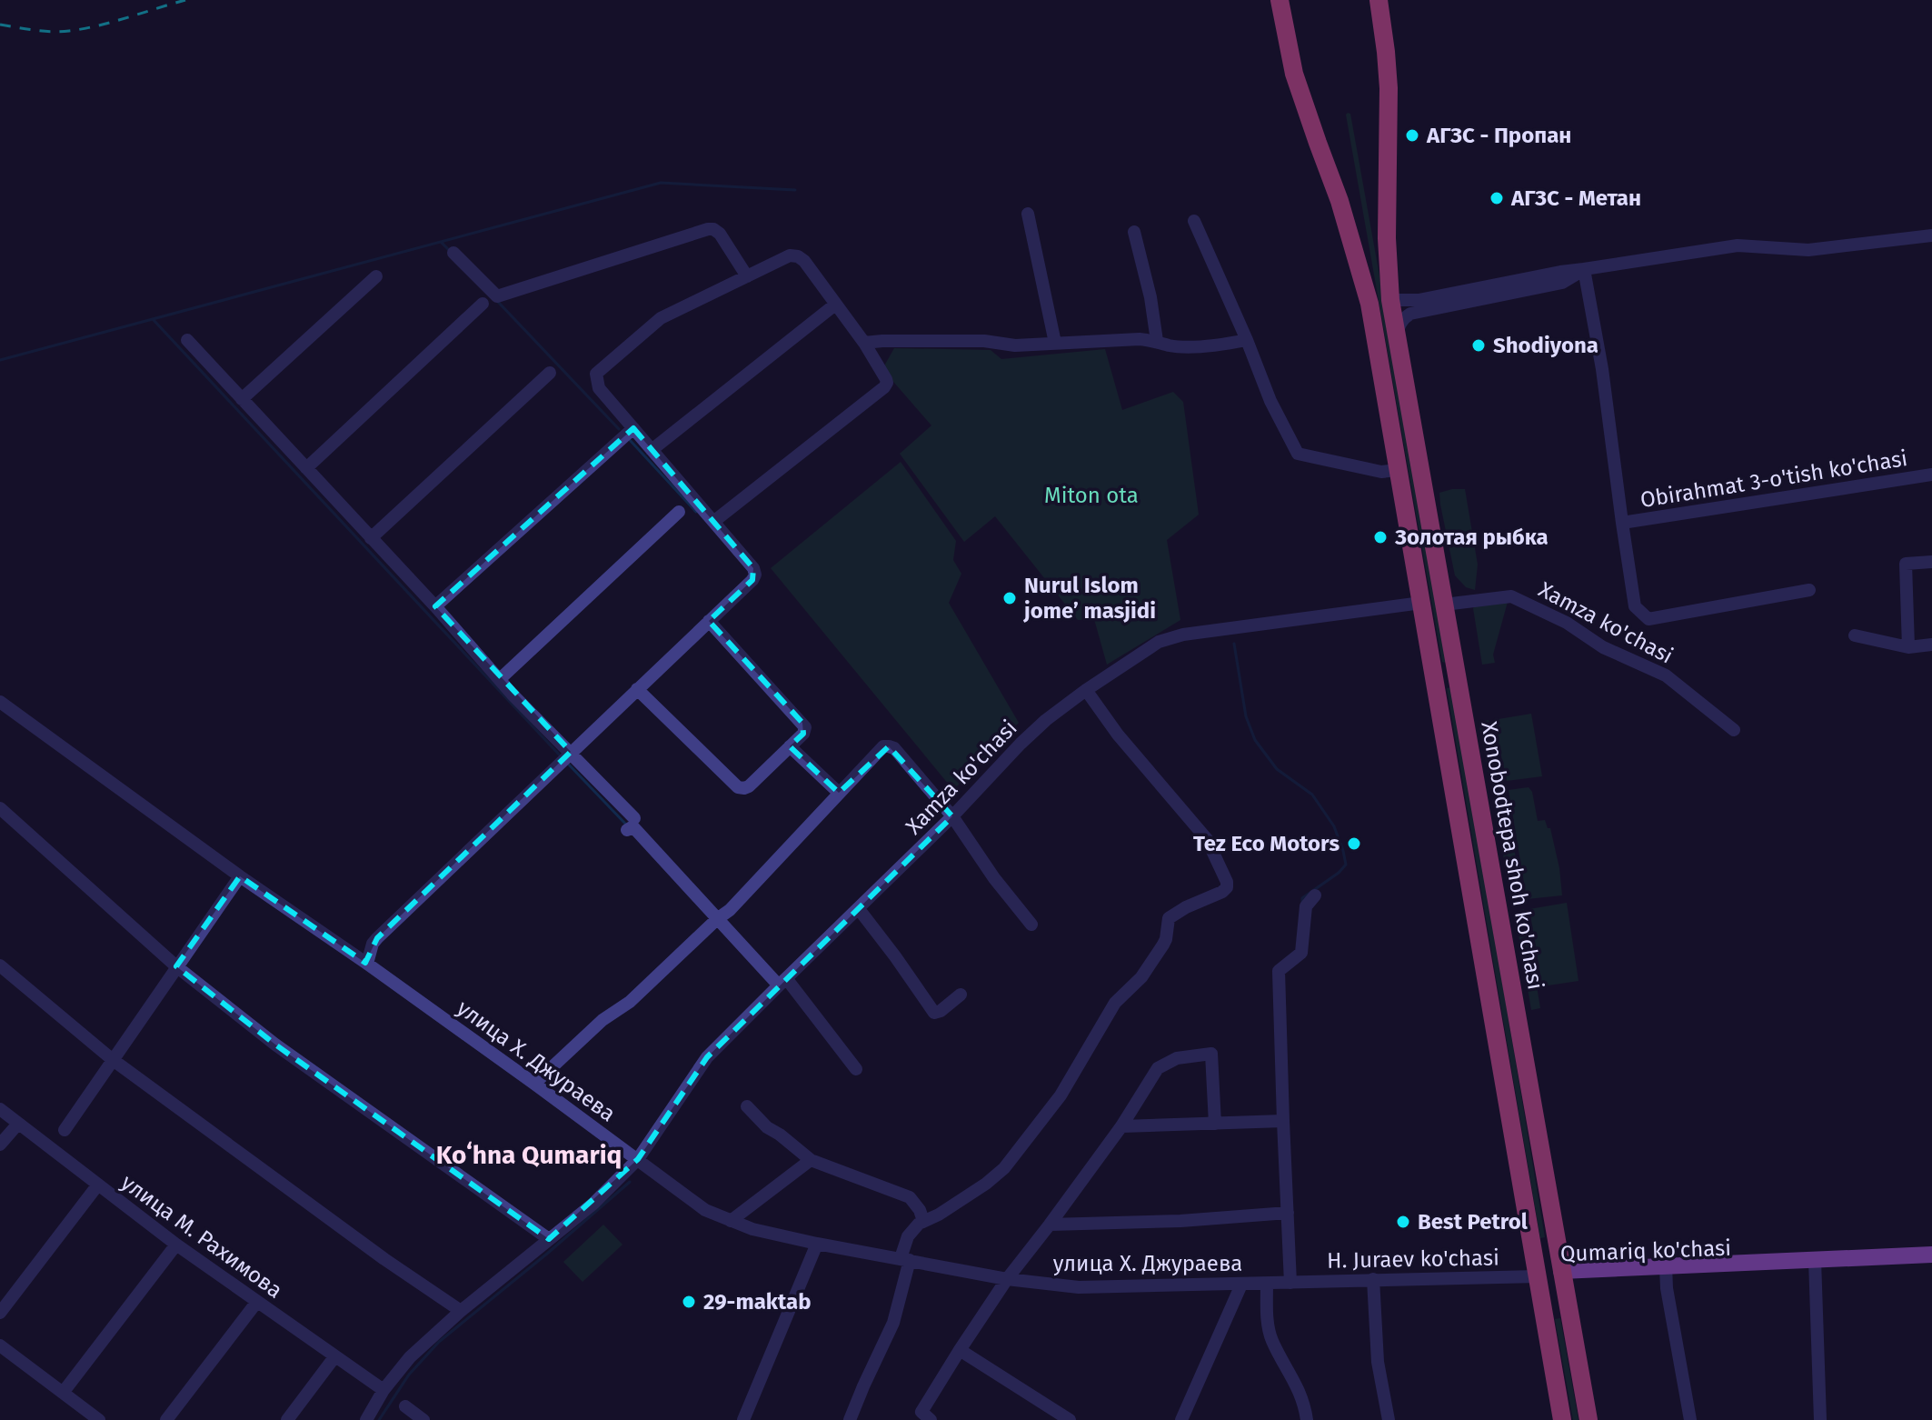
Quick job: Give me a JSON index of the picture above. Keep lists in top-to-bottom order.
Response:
{
  "streets": {
    "highway": ["Xonobodtepa shoh ko'chasi", "Qumariq ko'chasi"],
    "street": [
      "Obirahmat 3-o'tish ko'chasi",
      "Xamza ko'chasi",
      "улица Х. Джураева",
      "улица М. Рахимова",
      "H. Juraev ko'chasi"
    ]
  },
  "crossings": [
    ["Xamza ko'chasi", "Xonobodtepa shoh ko'chasi"],
    ["Xamza ko'chasi", "улица Х. Джураева"],
    ["Xamza ko'chasi", "улица М. Рахимова"],
    ["Xonobodtepa shoh ko'chasi", "Qumariq ko'chasi"],
    ["улица Х. Джураева", "H. Juraev ko'chasi"],
    ["Qumariq ko'chasi", "H. Juraev ko'chasi"]
  ],
  "districts": ["Koʻhna Qumariq"],
  "parks": ["Miton ota"],
  "places": [
    "АГЗС - Пропан",
    "АГЗС - Метан",
    "Shodiyona",
    "Золотая рыбка",
    "Nurul Islom jome’ masjidi",
    "Tez Eco Motors",
    "Best Petrol",
    "29-maktab"
  ]
}
